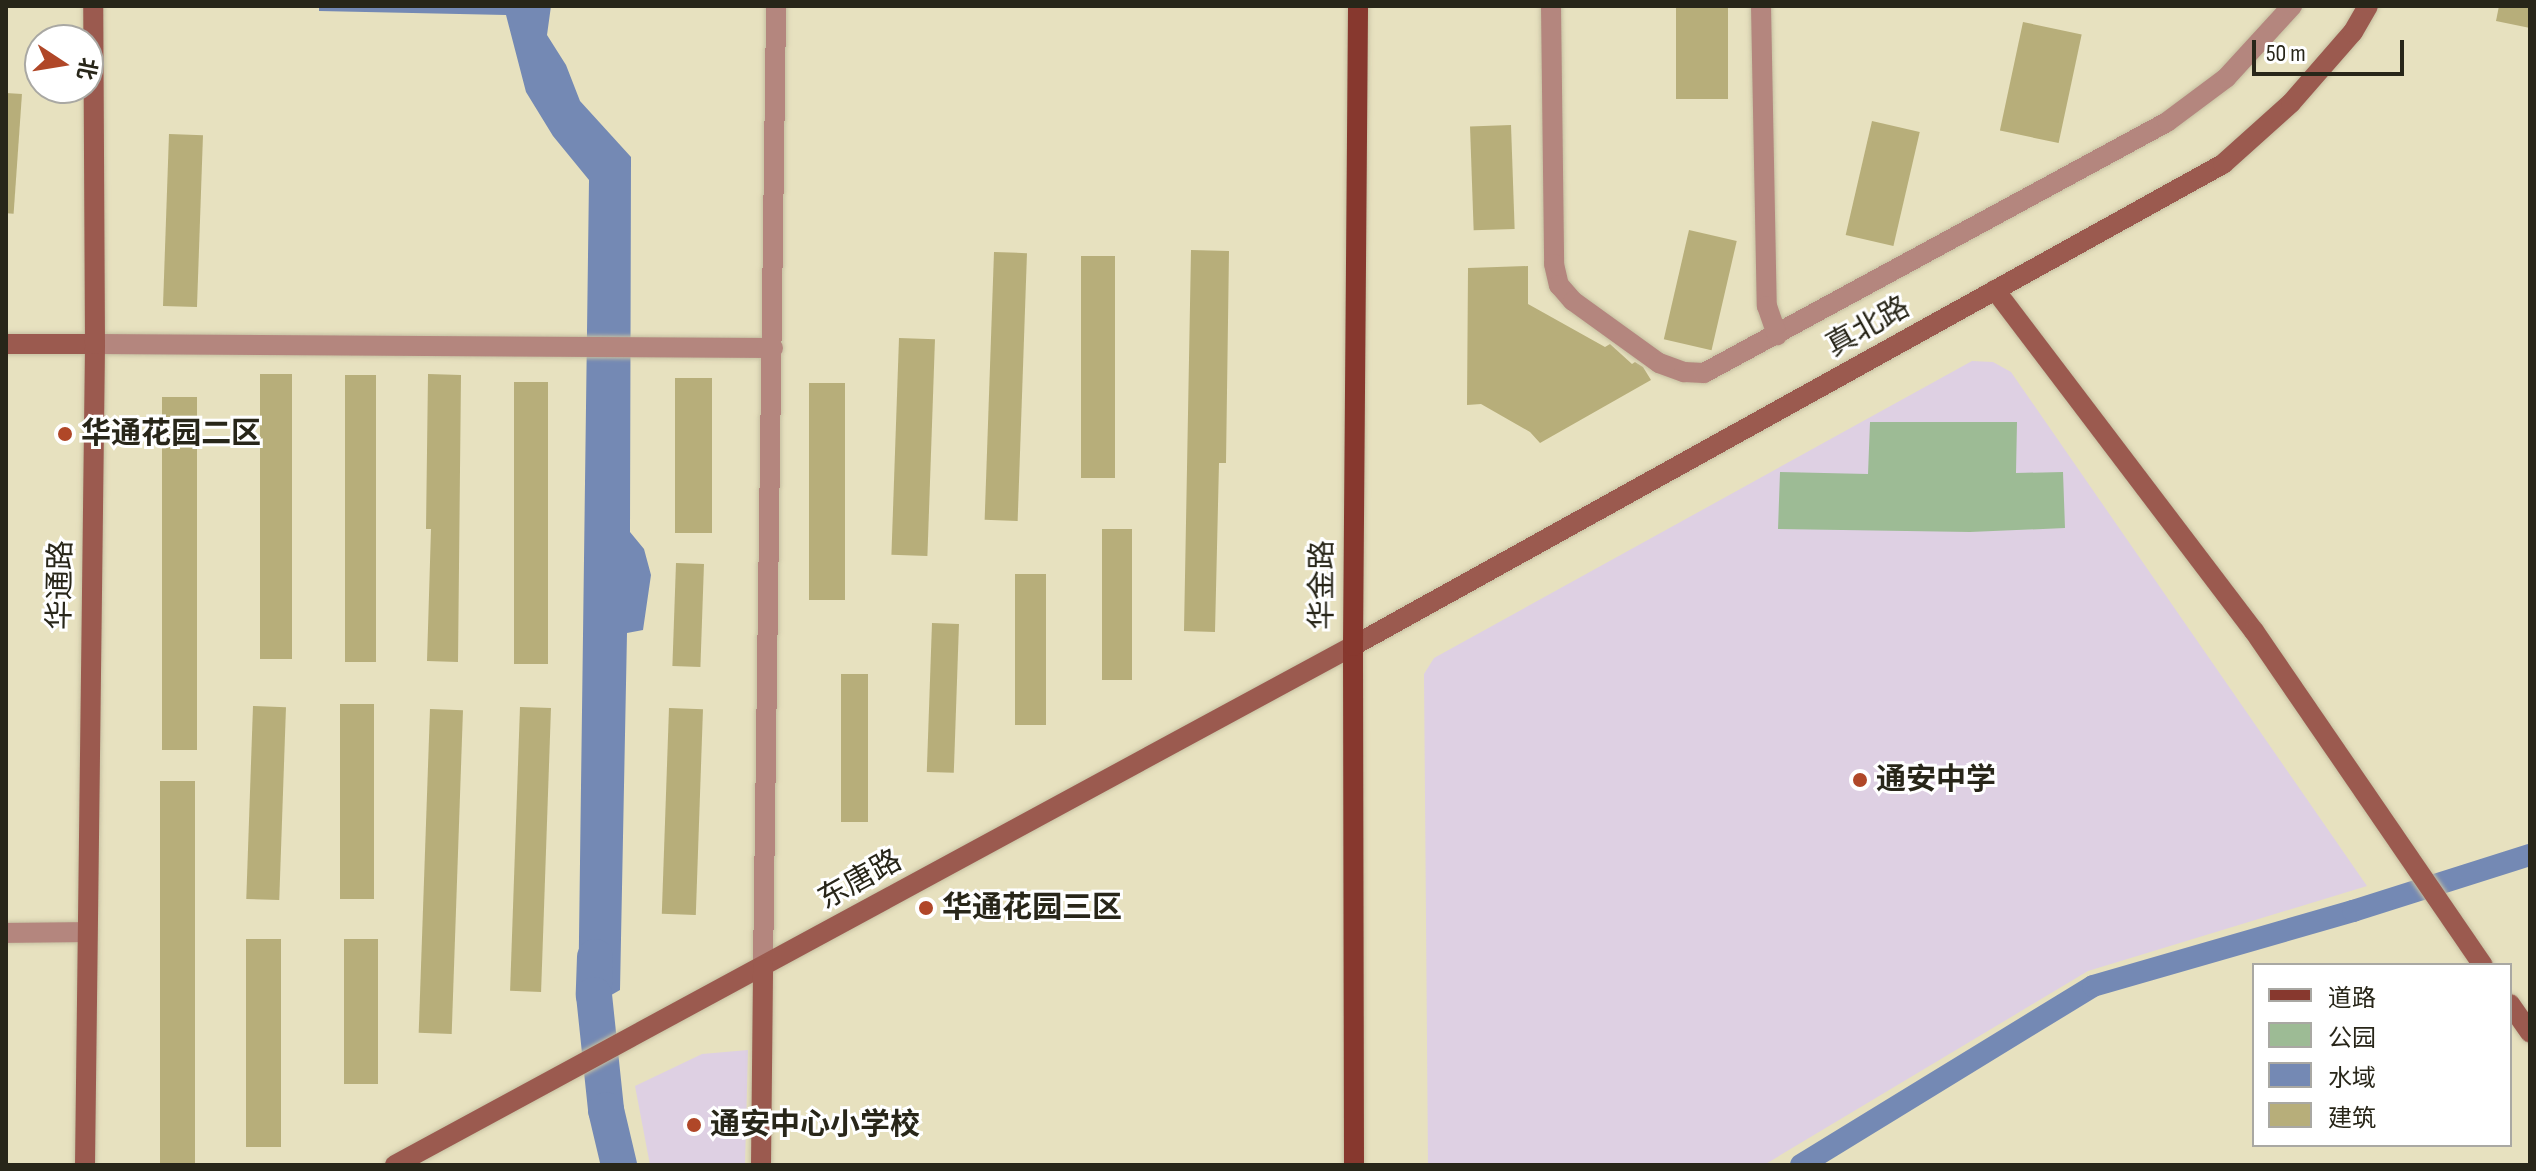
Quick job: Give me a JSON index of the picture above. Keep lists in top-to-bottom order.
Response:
{
  "streets": {
    "main road": ["华金路"],
    "street": ["真北路", "华通路", "东唐路"]
  },
  "crossings": [
    ["真北路", "华金路"],
    ["真北路", "东唐路"],
    ["华金路", "东唐路"]
  ],
  "places": [
    "华通花园二区",
    "通安中学",
    "华通花园三区",
    "通安中心小学校"
  ],
  "legend": [
    "道路",
    "公园",
    "水域",
    "建筑"
  ],
  "scale_bar": "50 m",
  "north": "right"
}
